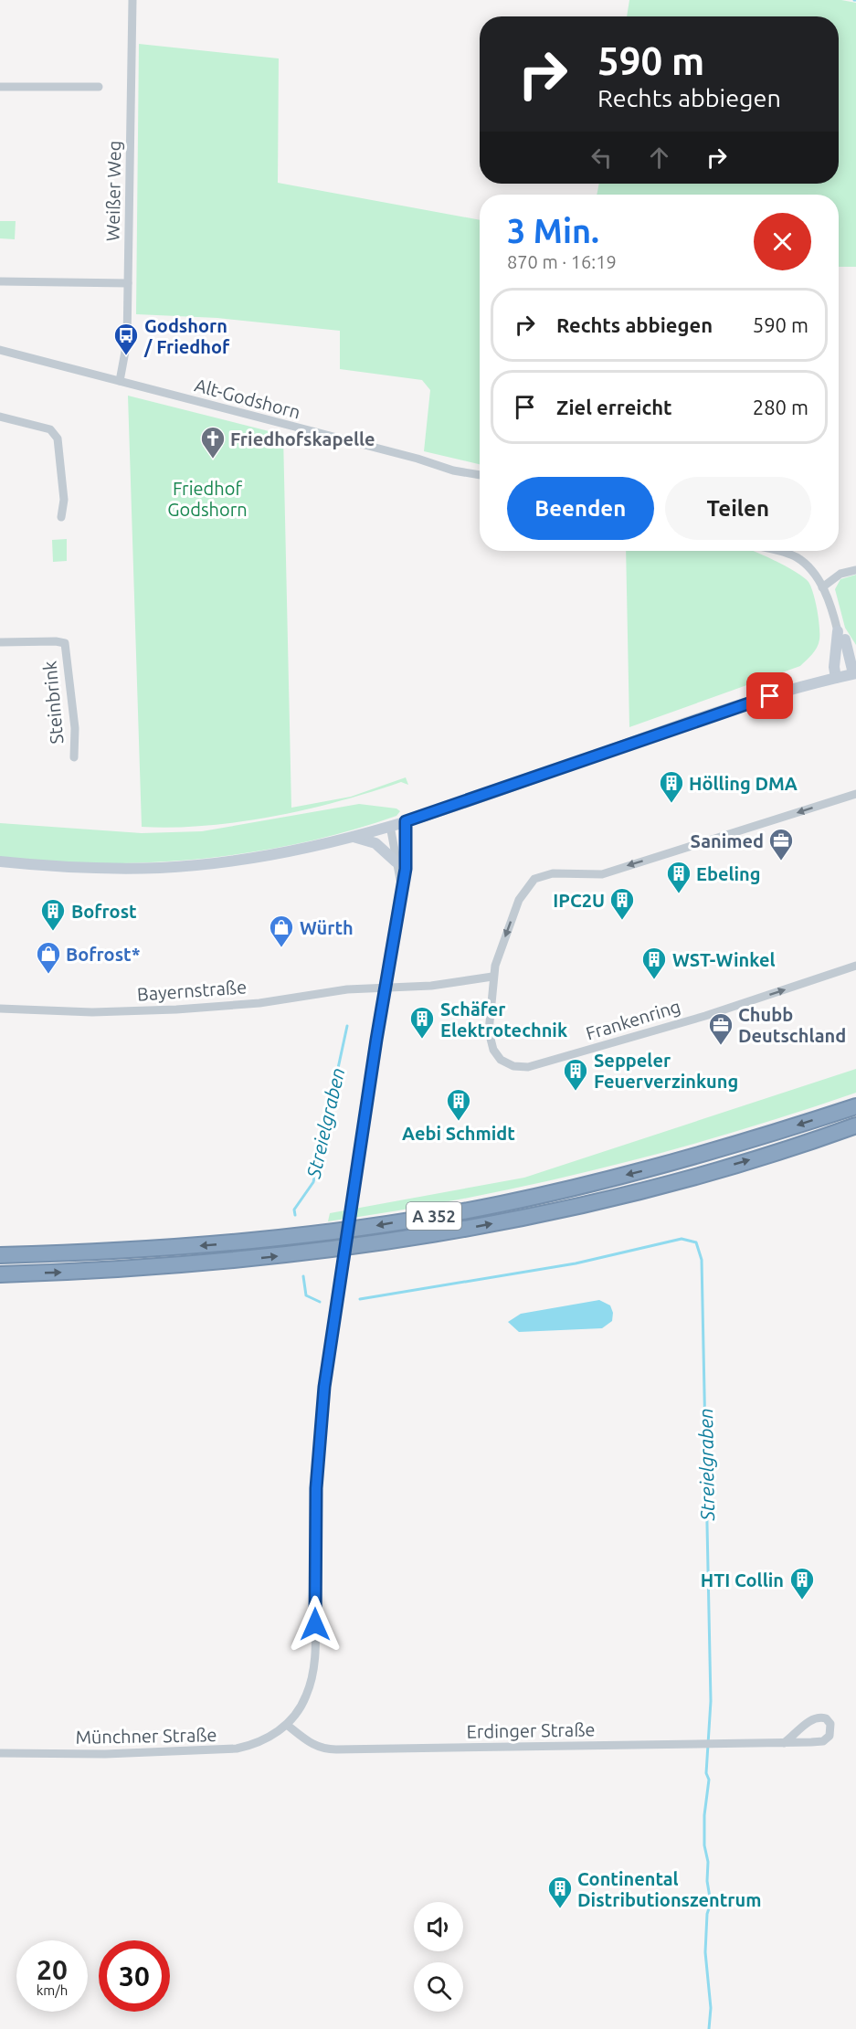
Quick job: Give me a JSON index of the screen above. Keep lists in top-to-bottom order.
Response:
{
  "streets": {
    "highway": ["A 352"],
    "street": [
      "Weißer Weg",
      "Alt-Godshorn",
      "Steinbrink",
      "Bayernstraße",
      "Frankenring",
      "Erdinger Straße",
      "Münchner Straße"
    ]
  },
  "crossings": [
    ["Weißer Weg", "Alt-Godshorn"],
    ["Erdinger Straße", "Münchner Straße"]
  ],
  "water": ["Streielgraben"],
  "parks": ["Friedhof Godshorn"],
  "places": {
    "bus stop": ["Godshorn / Friedhof"],
    "church": ["Friedhofskapelle"],
    "building": [
      "Hölling DMA",
      "Ebeling",
      "IPC2U",
      "Bofrost",
      "WST-Winkel",
      "Schäfer Elektrotechnik",
      "Seppeler Feuerverzinkung",
      "Aebi Schmidt",
      "HTI Collin",
      "Continental Distributionszentrum"
    ],
    "office": ["Sanimed", "Chubb Deutschland"],
    "shop": ["Würth", "Bofrost*"]
  },
  "page": {
    "turn": ["590 m", "Rechts abbiegen"],
    "heading": ["3 Min.", "870 m · 16:19"],
    "list": [
      {
        "name": "Rechts abbiegen",
        "value": "590 m"
      },
      {
        "name": "Ziel erreicht",
        "value": "280 m"
      }
    ],
    "buttons": ["Beenden", "Teilen"],
    "speed": "20 km/h",
    "limit": "30"
  }
}
